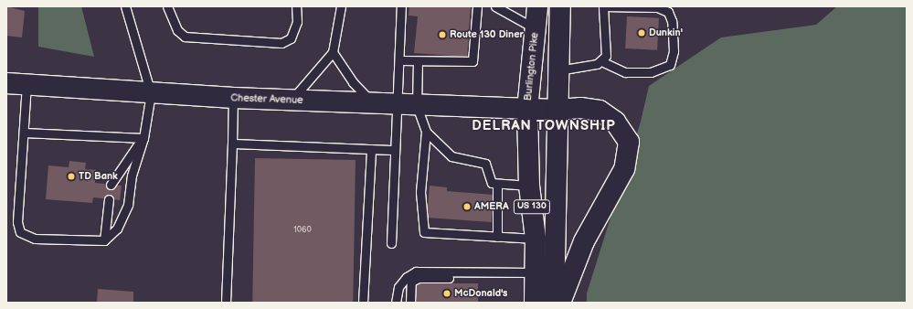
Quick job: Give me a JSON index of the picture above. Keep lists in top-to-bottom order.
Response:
{
  "streets": {
    "main road": ["Burlington Pike", "Chester Avenue", "US 130"]
  },
  "crossings": [
    ["Burlington Pike", "Chester Avenue"],
    ["Chester Avenue", "US 130"]
  ],
  "districts": ["DELRAN TOWNSHIP"],
  "places": [
    "Dunkin'",
    "Route 130 Diner",
    "TD Bank",
    "AMERA",
    "McDonald's"
  ],
  "house_numbers": ["1060"]
}
